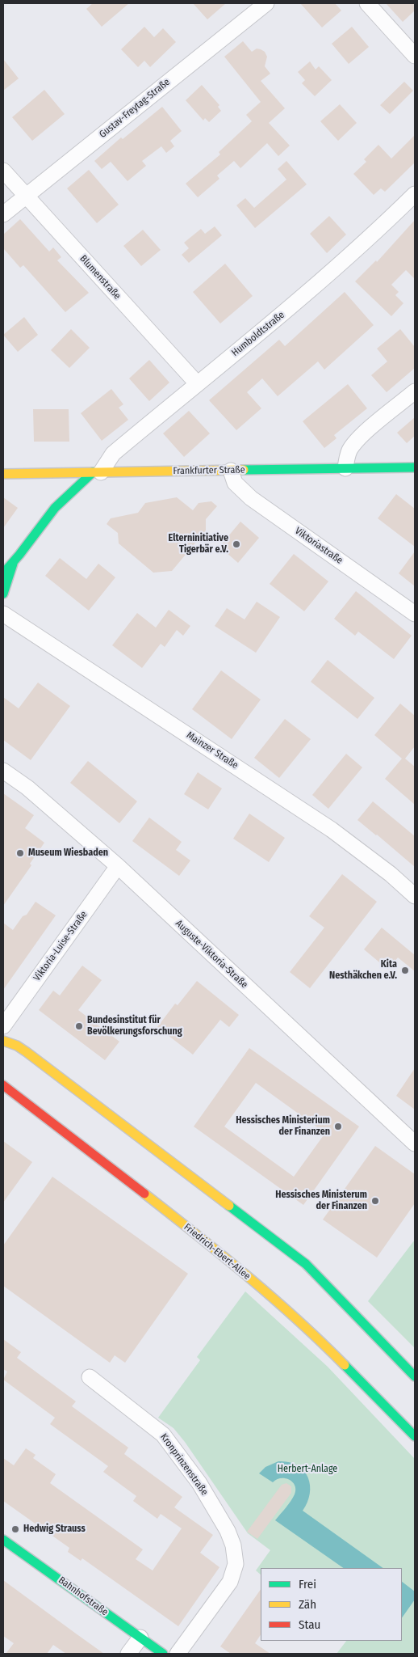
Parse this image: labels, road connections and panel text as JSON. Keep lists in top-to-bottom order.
{
  "streets": {
    "street": [
      "Gustav-Freytag-Straße",
      "Blumenstraße",
      "Humboldtstraße",
      "Frankfurter Straße",
      "Viktoriastraße",
      "Mainzer Straße",
      "Viktoria-Luise-Straße",
      "Auguste-Viktoria-Straße",
      "Friedrich-Ebert-Allee",
      "Kronprinzenstraße",
      "Bahnhofstraße"
    ]
  },
  "crossings": [
    ["Gustav-Freytag-Straße", "Blumenstraße"],
    ["Blumenstraße", "Humboldtstraße"],
    ["Humboldtstraße", "Frankfurter Straße"],
    ["Frankfurter Straße", "Viktoriastraße"],
    ["Viktoria-Luise-Straße", "Auguste-Viktoria-Straße"]
  ],
  "parks": ["Herbert-Anlage"],
  "places": [
    "Elterninitiative Tigerbär e.V.",
    "Museum Wiesbaden",
    "Kita Nesthäkchen e.V.",
    "Bundesinstitut für Bevölkerungsforschung",
    "Hessisches Ministerium der Finanzen",
    "Hessisches Ministerum der Finanzen",
    "Hedwig Strauss"
  ],
  "legend": ["Frei", "Zäh", "Stau"]
}
